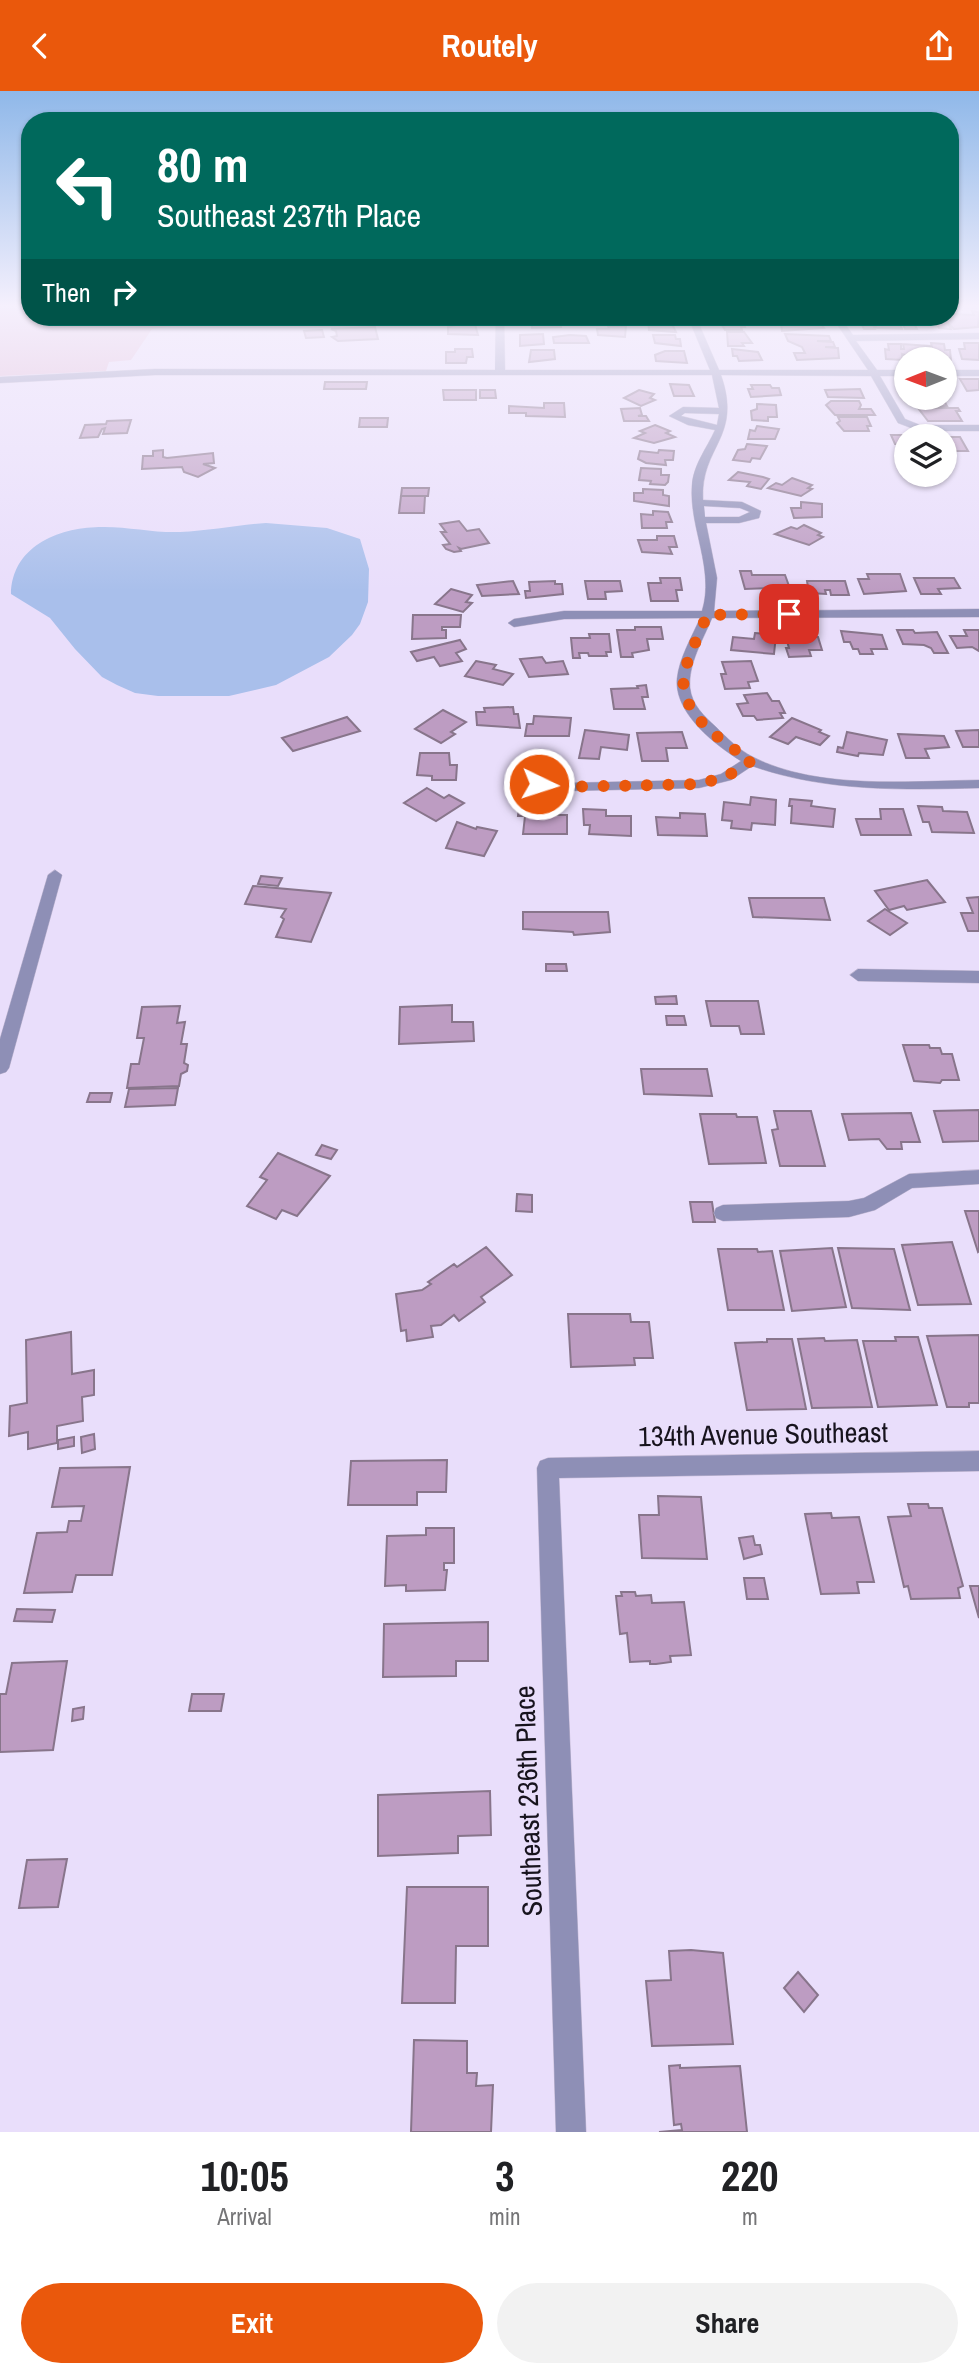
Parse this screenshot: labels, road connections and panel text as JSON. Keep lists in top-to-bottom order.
{
  "streets": {
    "street": ["134th Avenue Southeast", "Southeast 236th Place"]
  },
  "crossings": [
    ["134th Avenue Southeast", "Southeast 236th Place"]
  ],
  "north": "left",
  "page": {
    "header": "Routely",
    "turn": ["80 m", "Southeast 237th Place"],
    "then": "Then",
    "eta": [
      "10:05",
      "Arrival",
      "3",
      "min",
      "220",
      "m"
    ],
    "buttons": ["Exit", "Share"]
  }
}
